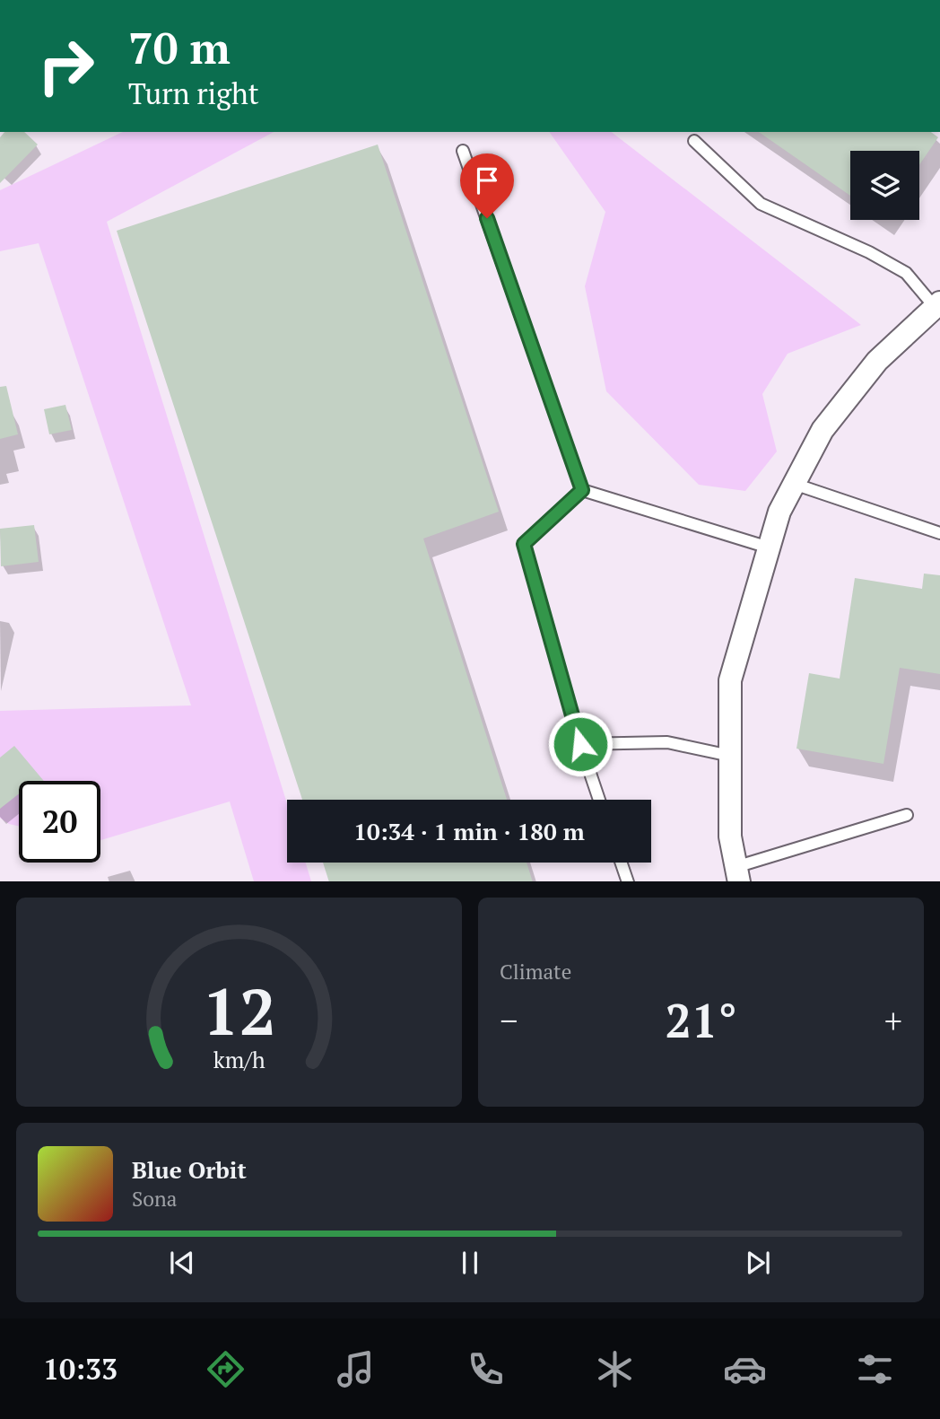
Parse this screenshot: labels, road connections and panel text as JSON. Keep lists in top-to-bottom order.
{
  "page": {
    "turn": ["70 m", "Turn right"],
    "limit": "20",
    "trip": "10:34 · 1 min · 180 m",
    "tile": "Climate",
    "heat": ["−", "21°", "+"],
    "song": ["Blue Orbit", "Sona"],
    "tabs": "10:33",
    "gauge": ["12", "km/h"]
  }
}
